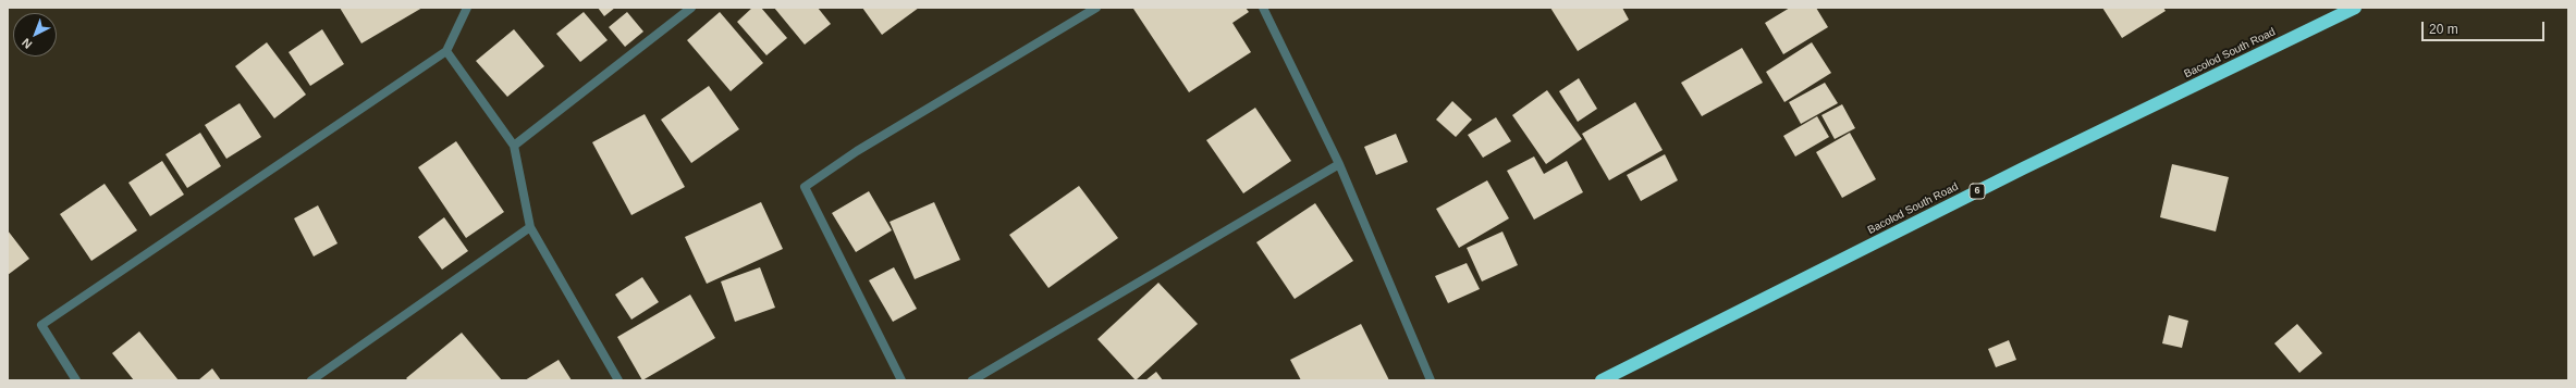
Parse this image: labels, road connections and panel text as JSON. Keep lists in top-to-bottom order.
{
  "streets": {
    "highway": ["Bacolod South Road", "6"]
  },
  "scale_bar": "20 m",
  "north": "bottom left"
}
